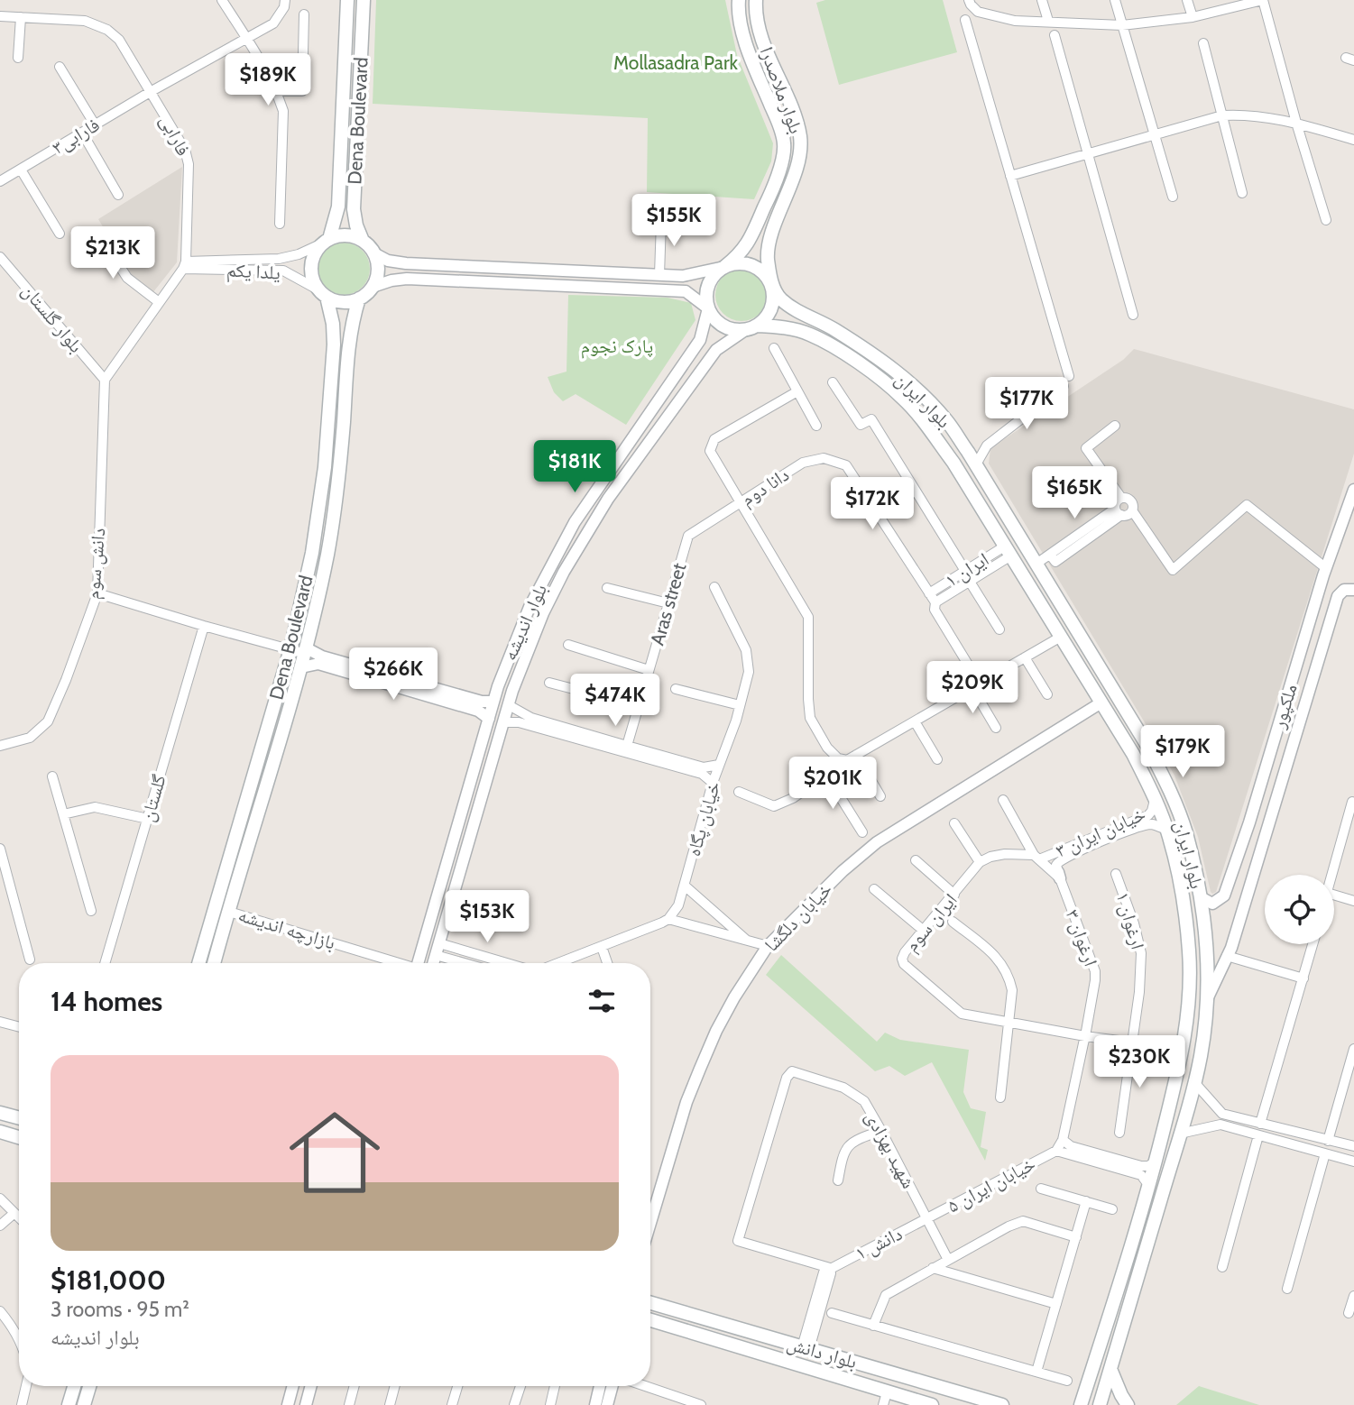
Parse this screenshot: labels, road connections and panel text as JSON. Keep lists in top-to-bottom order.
{
  "streets": {
    "main road": [
      "بلوار ملاصدرا",
      "Dena Boulevard",
      "بلوار ایران",
      "بلوار دانش"
    ],
    "street": [
      "فارابی",
      "فارابی۳",
      "یلدا یکم",
      "بلوار گلستان",
      "دانا دوم",
      "دانش سوم",
      "ایران ۱",
      "Aras street",
      "بلوار اندیشه",
      "ملکپور",
      "گلستان",
      "خیابان پگاه",
      "خیابان ایران ۳",
      "خیابان دلگشا",
      "ارغوان ۱",
      "ایران سوم",
      "بازارچه اندیشه",
      "ارغوان ۳",
      "شهید بهزادی",
      "خیابان ایران ۵",
      "دانش ۱"
    ]
  },
  "crossings": [
    ["بلوار ملاصدرا", "بلوار ایران"],
    ["بلوار ملاصدرا", "بلوار اندیشه"],
    ["Dena Boulevard", "یلدا یکم"],
    ["Dena Boulevard", "بازارچه اندیشه"],
    ["فارابی", "فارابی۳"],
    ["فارابی", "یلدا یکم"],
    ["بلوار گلستان", "دانش سوم"],
    ["بلوار ایران", "ایران ۱"],
    ["بلوار ایران", "بلوار اندیشه"],
    ["بلوار ایران", "ملکپور"],
    ["بلوار ایران", "خیابان ایران ۳"],
    ["بلوار ایران", "خیابان دلگشا"],
    ["بلوار ایران", "خیابان ایران ۵"],
    ["دانا دوم", "ایران ۱"],
    ["دانا دوم", "Aras street"],
    ["خیابان ایران ۳", "ارغوان ۳"],
    ["ارغوان ۱", "ایران سوم"],
    ["ایران سوم", "ارغوان ۳"],
    ["ارغوان ۳", "خیابان ایران ۵"],
    ["شهید بهزادی", "خیابان ایران ۵"],
    ["شهید بهزادی", "دانش ۱"],
    ["خیابان ایران ۵", "دانش ۱"]
  ],
  "parks": ["Mollasadra Park", "پارک نجوم"],
  "page": {
    "price": [
      "$189K",
      "$155K",
      "$213K",
      "$177K",
      "$181K",
      "$165K",
      "$172K",
      "$266K",
      "$209K",
      "$474K",
      "$179K",
      "$201K",
      "$153K",
      "$230K"
    ],
    "heading": "14 homes",
    "list": [
      {
        "name": "$181,000",
        "note": "3 rooms · 95 m² · بلوار اندیشه"
      }
    ]
  }
}
